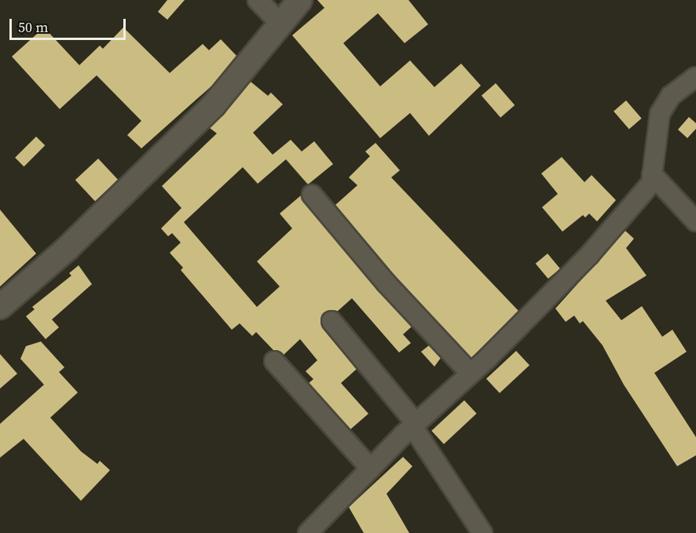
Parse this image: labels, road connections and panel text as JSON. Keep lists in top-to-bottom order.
{
  "scale_bar": "50 m"
}
